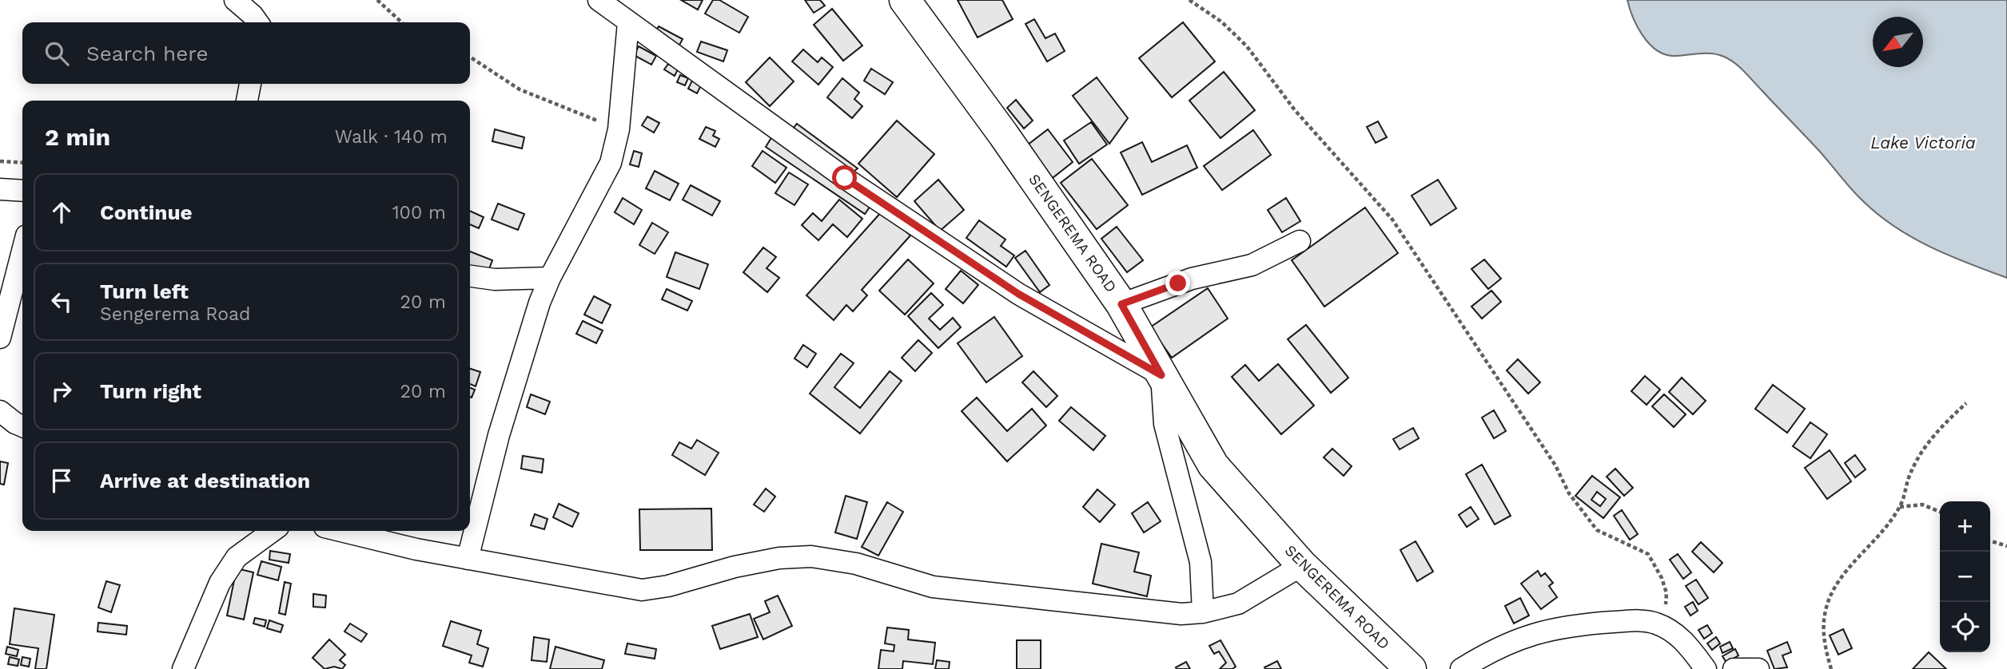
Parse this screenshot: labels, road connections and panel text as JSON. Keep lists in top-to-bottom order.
{
  "streets": {
    "main road": ["SENGEREMA ROAD"]
  },
  "water": ["Lake Victoria"],
  "north": "bottom left",
  "page": {
    "search": "Search here",
    "heading": ["2 min", "Walk · 140 m"],
    "list": [
      ["Continue", "100 m"],
      ["Turn left", "Sengerema Road", "20 m"],
      ["Turn right", "20 m"],
      "Arrive at destination"
    ],
    "map_buttons": ["+", "−"]
  }
}
